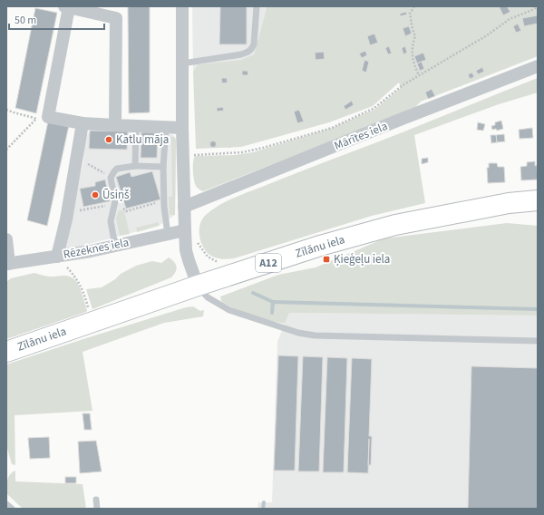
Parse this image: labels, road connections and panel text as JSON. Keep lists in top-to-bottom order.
{
  "streets": {
    "highway": ["Zīlānu iela", "A12"],
    "street": ["Mārītes iela", "Rēzeknes iela"]
  },
  "places": {
    "other": ["Katlu māja", "Ūsiņš"],
    "transit": ["Ķieģeļu iela"]
  },
  "scale_bar": "50 m"
}
